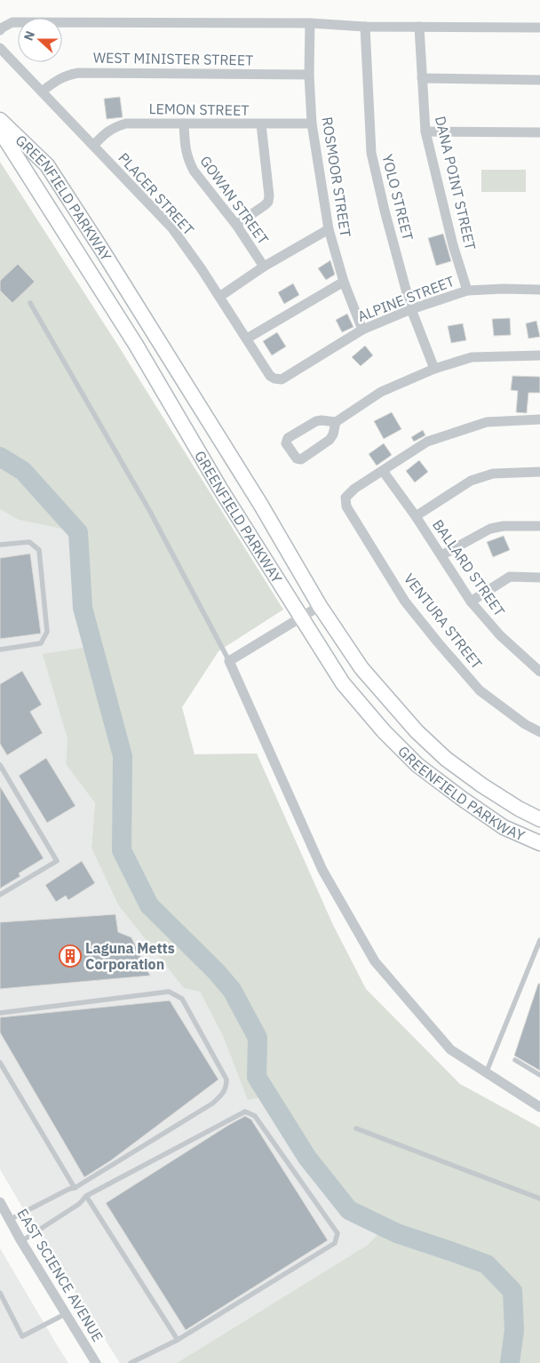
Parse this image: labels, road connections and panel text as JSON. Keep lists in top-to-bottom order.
{
  "streets": {
    "main road": ["GREENFIELD PARKWAY"],
    "street": [
      "WEST MINISTER STREET",
      "LEMON STREET",
      "ROSMOOR STREET",
      "DANA POINT STREET",
      "PLACER STREET",
      "YOLO STREET",
      "GOWAN STREET",
      "ALPINE STREET",
      "BALLARD STREET",
      "VENTURA STREET",
      "EAST SCIENCE AVENUE"
    ]
  },
  "crossings": [
    ["WEST MINISTER STREET", "ROSMOOR STREET"],
    ["WEST MINISTER STREET", "PLACER STREET"],
    ["LEMON STREET", "ROSMOOR STREET"],
    ["LEMON STREET", "PLACER STREET"],
    ["LEMON STREET", "GOWAN STREET"],
    ["ROSMOOR STREET", "ALPINE STREET"],
    ["DANA POINT STREET", "ALPINE STREET"],
    ["PLACER STREET", "ALPINE STREET"],
    ["YOLO STREET", "ALPINE STREET"],
    ["BALLARD STREET", "VENTURA STREET"]
  ],
  "places": {
    "building": ["Laguna Metts Corporation"]
  },
  "north": "left"
}
